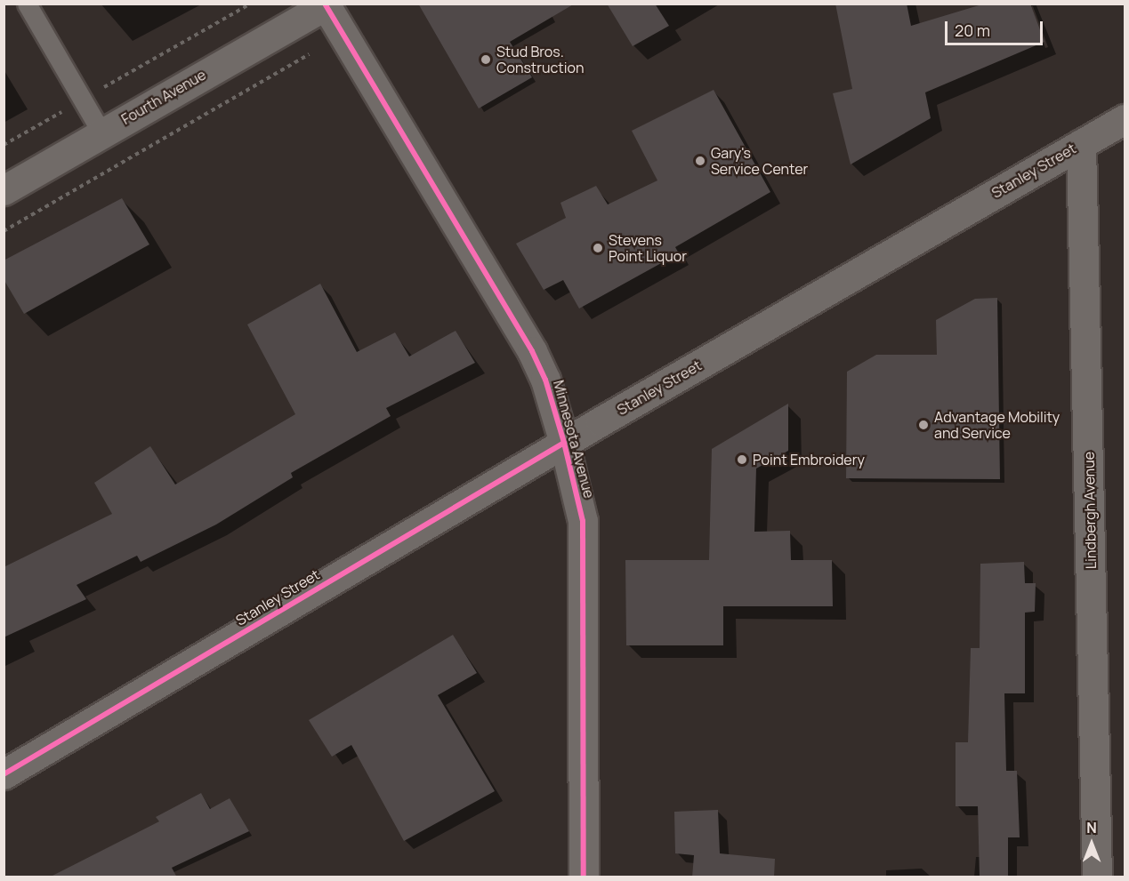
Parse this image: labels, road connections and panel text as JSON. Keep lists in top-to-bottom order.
{
  "streets": {
    "street": [
      "Fourth Avenue",
      "Stanley Street",
      "Minnesota Avenue",
      "Lindbergh Avenue"
    ]
  },
  "crossings": [
    ["Fourth Avenue", "Minnesota Avenue"],
    ["Stanley Street", "Minnesota Avenue"],
    ["Stanley Street", "Lindbergh Avenue"]
  ],
  "places": [
    "Stud Bros. Construction",
    "Gary's Service Center",
    "Stevens Point Liquor",
    "Advantage Mobility and Service",
    "Point Embroidery"
  ],
  "scale_bar": "20 m",
  "north": "top"
}
